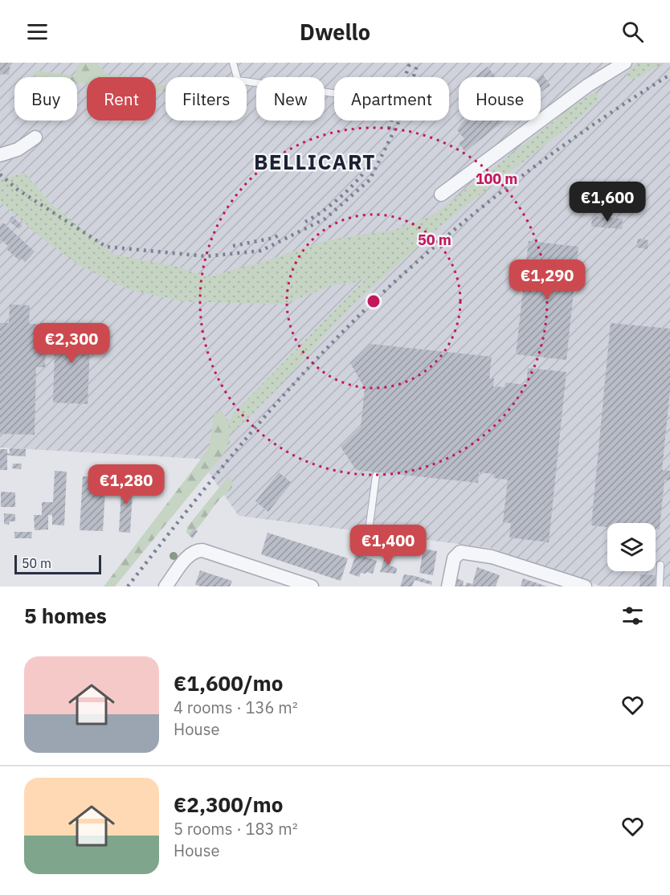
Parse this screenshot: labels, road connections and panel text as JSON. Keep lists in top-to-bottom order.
{
  "districts": ["BELLICART"],
  "scale_bar": "50 m",
  "page": {
    "header": "Dwello",
    "chip": [
      "Buy",
      "Rent",
      "Filters",
      "New",
      "Apartment",
      "House"
    ],
    "price": [
      "€1,600",
      "€1,290",
      "€2,300",
      "€1,280",
      "€1,400"
    ],
    "scale": "50 m",
    "heading": "5 homes",
    "list": [
      {
        "name": "€1,600/mo",
        "note": "4 rooms · 136 m² · House"
      },
      {
        "name": "€2,300/mo",
        "note": "5 rooms · 183 m² · House"
      }
    ]
  },
  "rings": ["100 m", "50 m"]
}
